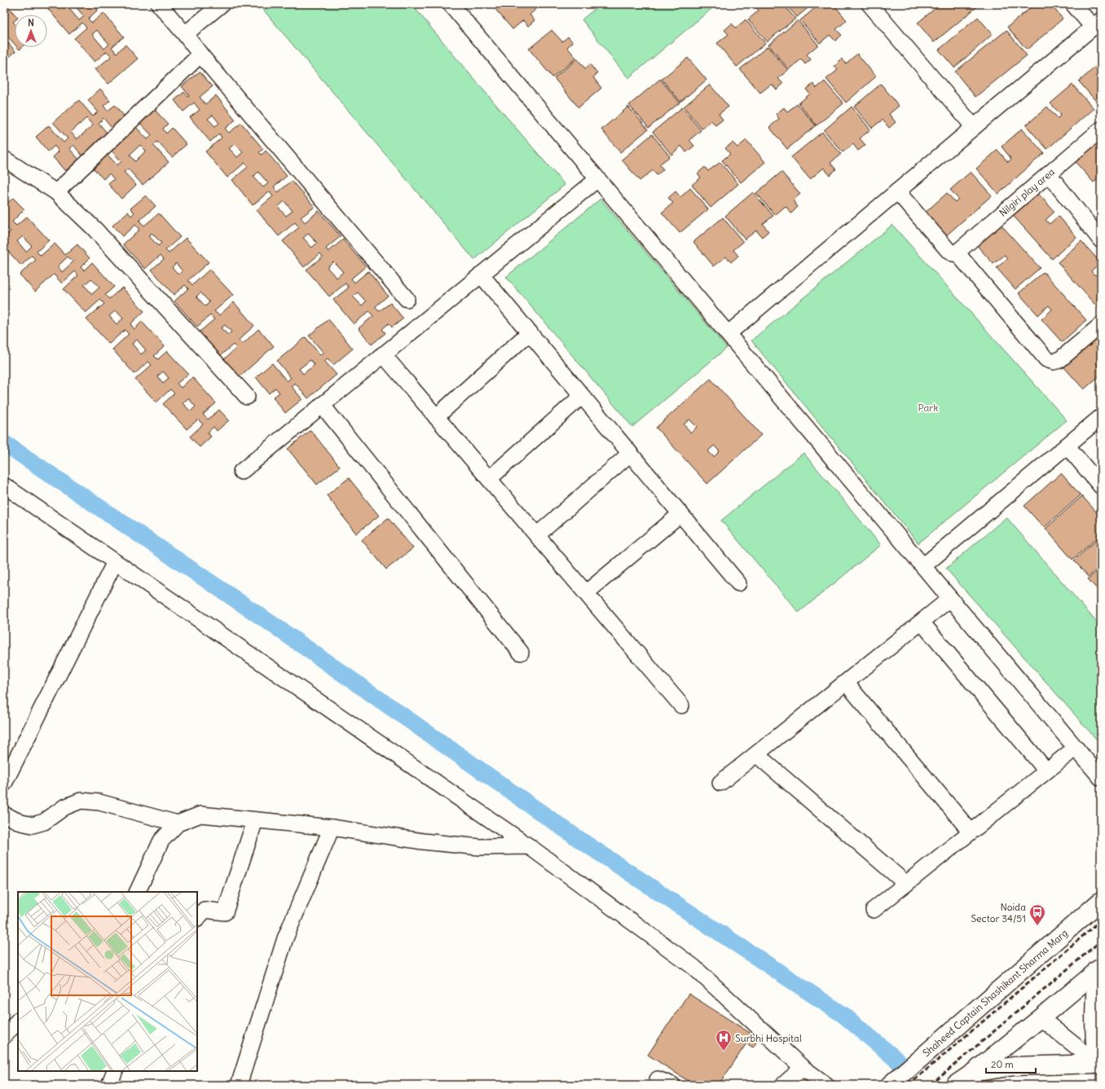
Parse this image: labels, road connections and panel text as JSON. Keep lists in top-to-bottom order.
{
  "streets": {
    "main road": ["Shaheed Captain Shashikant Sharma Marg"],
    "street": ["Nilgiri play area"]
  },
  "parks": ["Park"],
  "places": {
    "bus stop": ["Noida Sector 34/51"],
    "hospital": ["Surbhi Hospital"]
  },
  "scale_bar": "20 m",
  "north": "top"
}
